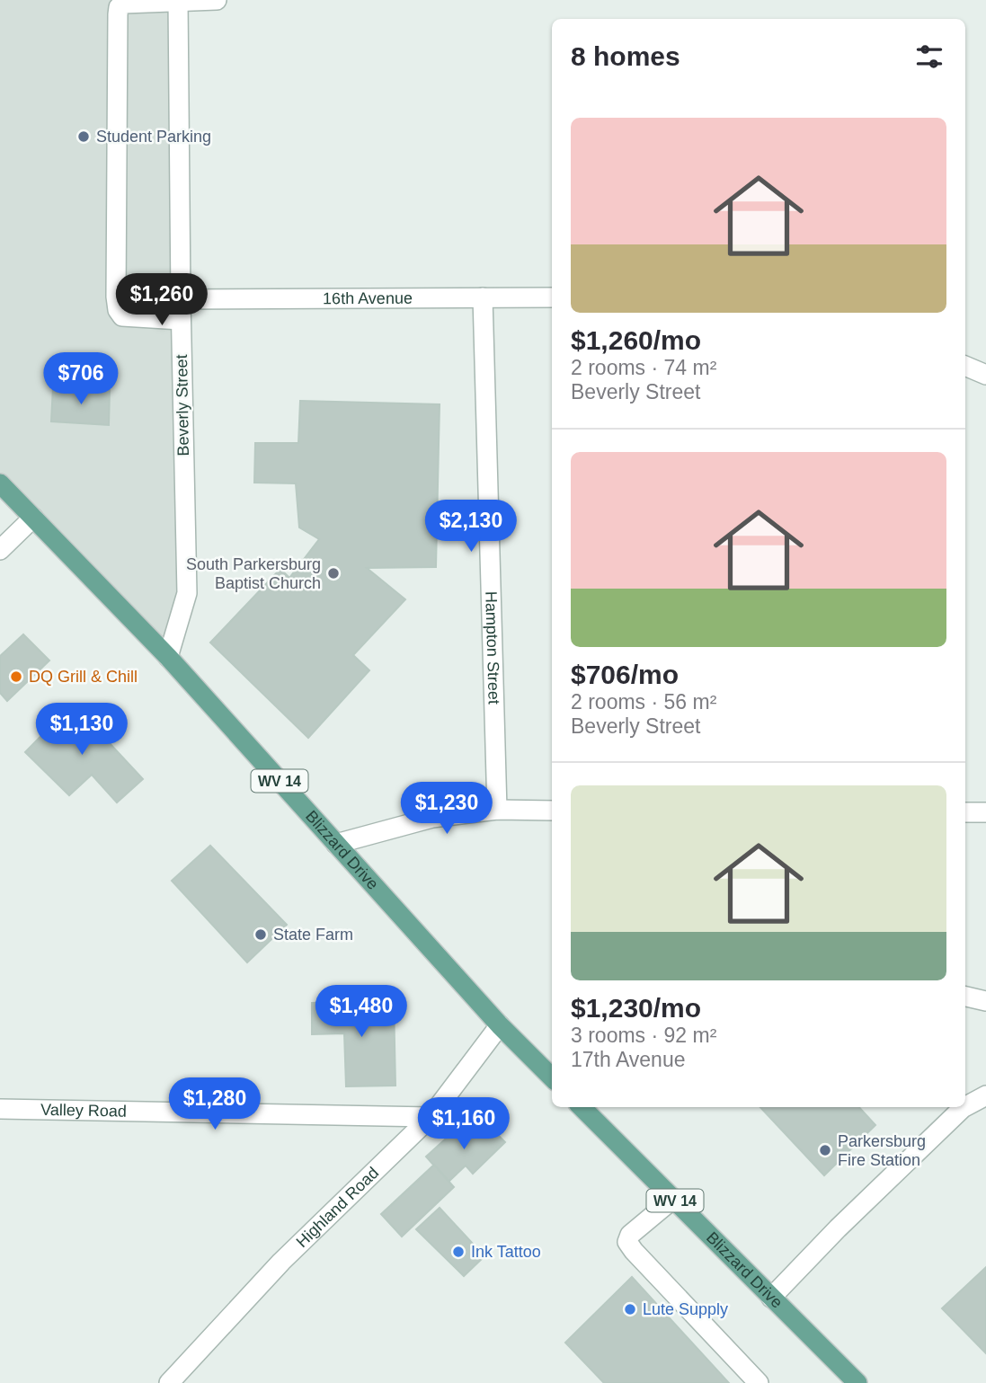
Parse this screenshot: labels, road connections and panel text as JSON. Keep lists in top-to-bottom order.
{
  "streets": {
    "main road": ["WV 14", "Blizzard Drive"],
    "street": [
      "16th Avenue",
      "Beverly Street",
      "Hampton Street",
      "Valley Road",
      "Highland Road"
    ]
  },
  "crossings": [
    ["16th Avenue", "Beverly Street"],
    ["16th Avenue", "Hampton Street"],
    ["Beverly Street", "Blizzard Drive"],
    ["Blizzard Drive", "Highland Road"],
    ["Valley Road", "Highland Road"]
  ],
  "places": [
    "Student Parking",
    "South Parkersburg Baptist Church",
    "DQ Grill & Chill",
    "State Farm",
    "Parkersburg Fire Station",
    "Ink Tattoo",
    "Lute Supply"
  ],
  "page": {
    "heading": "8 homes",
    "list": [
      {
        "name": "$1,260/mo",
        "note": "2 rooms · 74 m² · Beverly Street"
      },
      {
        "name": "$706/mo",
        "note": "2 rooms · 56 m² · Beverly Street"
      },
      {
        "name": "$1,230/mo",
        "note": "3 rooms · 92 m² · 17th Avenue"
      }
    ],
    "price": [
      "$1,260",
      "$706",
      "$2,130",
      "$1,130",
      "$1,230",
      "$1,480",
      "$1,280",
      "$1,160"
    ]
  }
}
